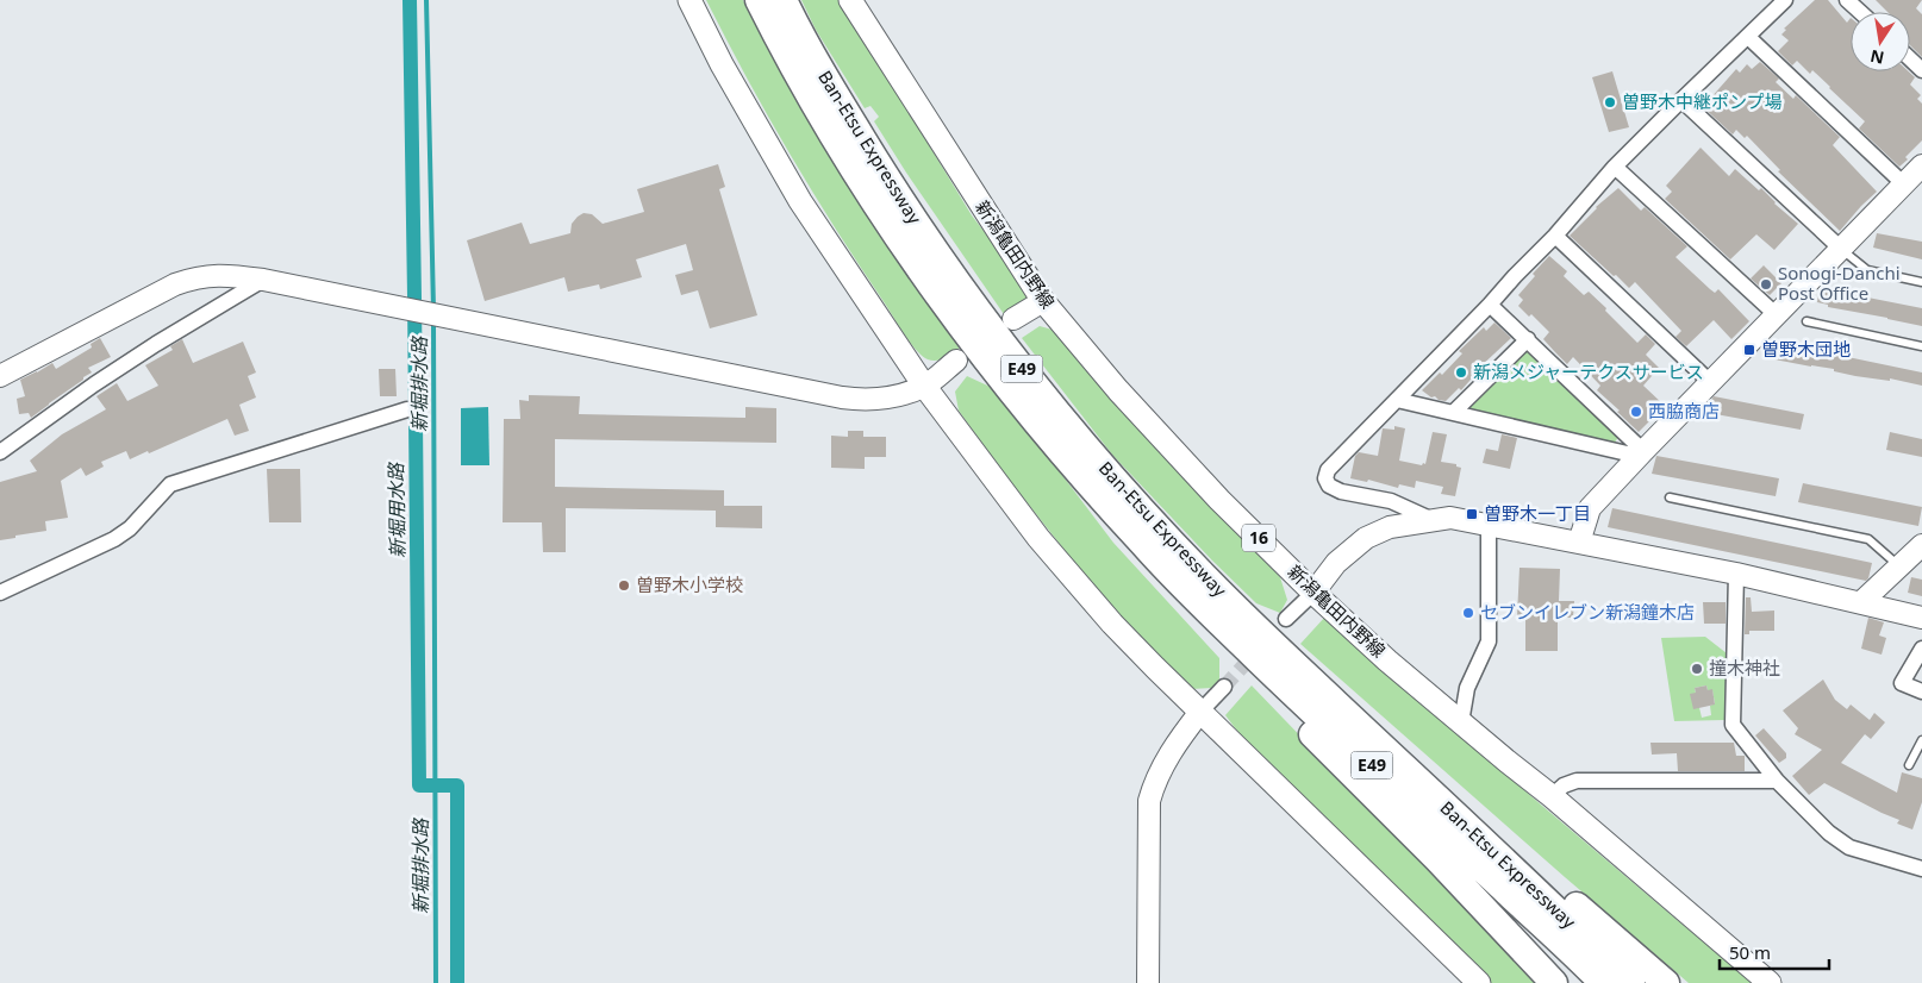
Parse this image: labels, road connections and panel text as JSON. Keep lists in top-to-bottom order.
{
  "streets": {
    "highway": ["Ban-Etsu Expressway", "E49"],
    "main road": ["新潟亀田内野線", "16"]
  },
  "water": ["新堀排水路", "新堀用水路"],
  "places": {
    "other": [
      "曽野木中継ポンプ場",
      "Sonogi-Danchi Post Office",
      "新潟メジャーテクスサービス",
      "西脇商店",
      "曽野木小学校",
      "セブンイレブン新潟鐘木店",
      "撞木神社"
    ],
    "transit": ["曽野木団地", "曽野木一丁目"]
  },
  "scale_bar": "50 m",
  "north": "bottom"
}
